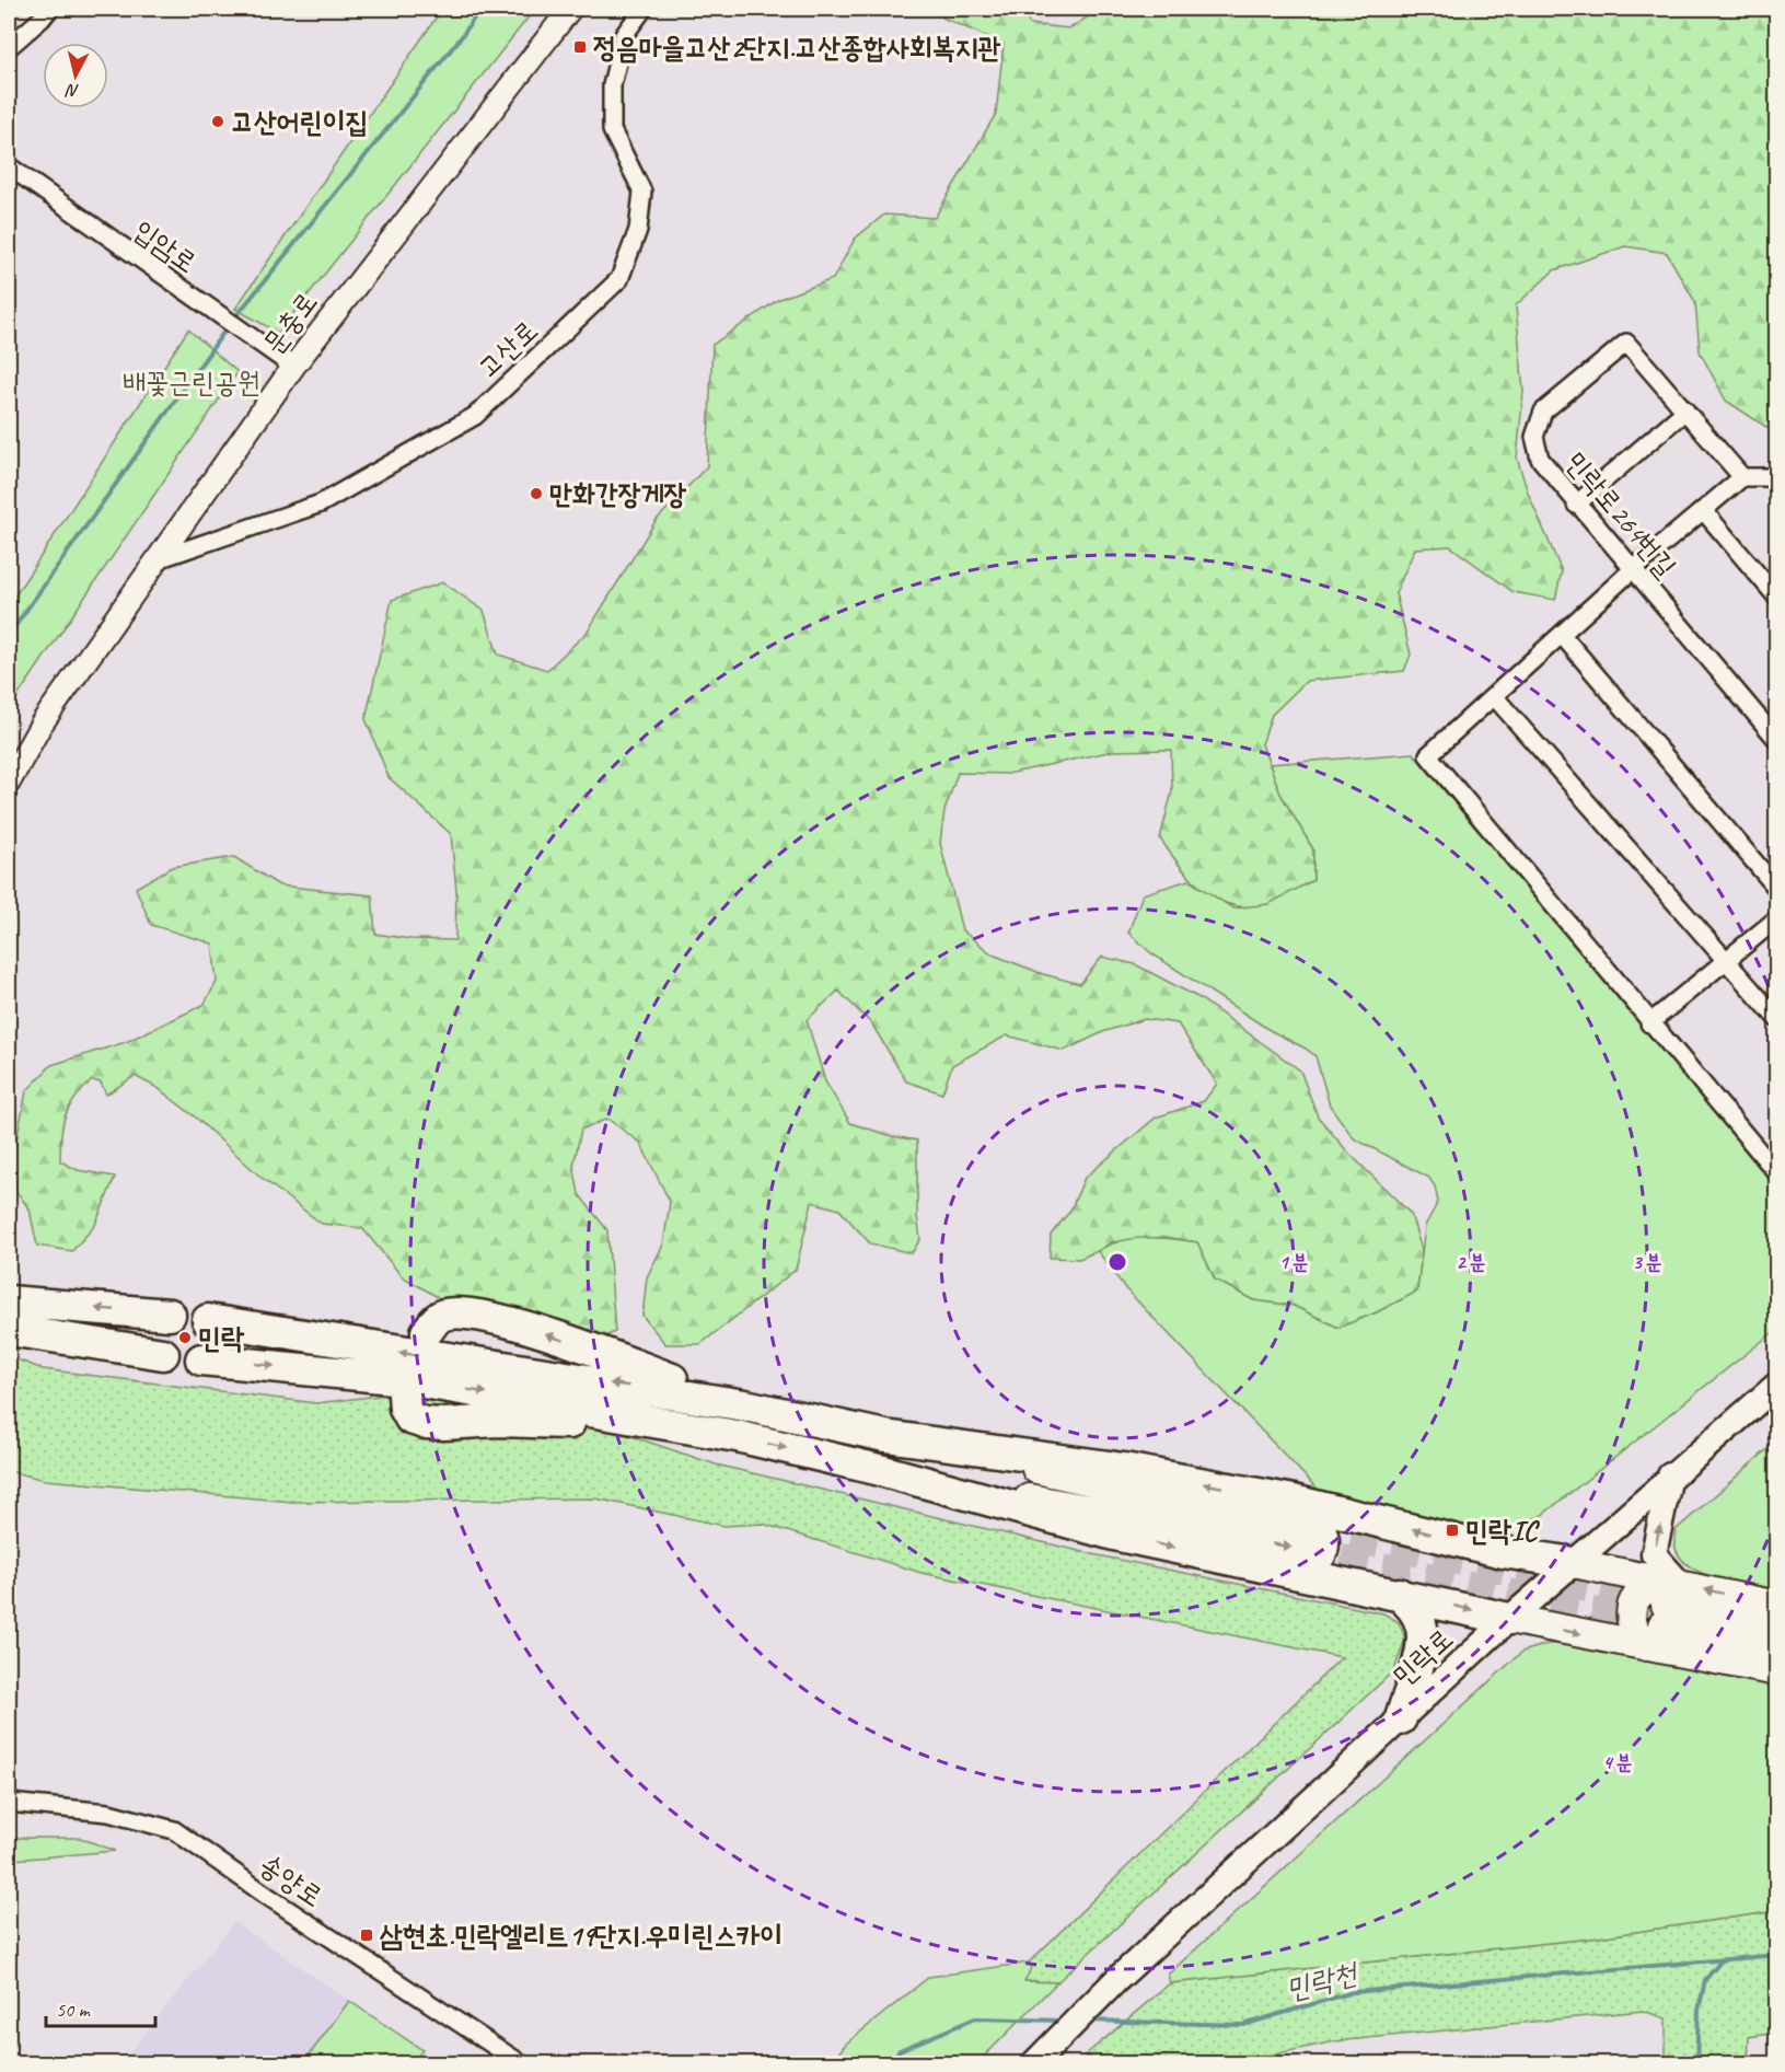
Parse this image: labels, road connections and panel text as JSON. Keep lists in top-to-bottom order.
{
  "streets": {
    "main road": ["민락로"],
    "street": [
      "입암로",
      "문충로",
      "고산로",
      "민락로264번길",
      "송양로"
    ]
  },
  "crossings": [
    ["입암로", "문충로"],
    ["문충로", "고산로"]
  ],
  "water": ["민락천"],
  "parks": ["배꽃근린공원"],
  "places": {
    "transit": ["정음마을고산2단지.고산종합사회복지관", "민락IC", "삼현초.민락엘리트19단지.우미린스카이"],
    "other": ["고산어린이집", "만화간장게장", "민락"]
  },
  "scale_bar": "50 m",
  "north": "bottom",
  "rings": [
    "1 분",
    "2 분",
    "3 분",
    "4 분"
  ]
}
